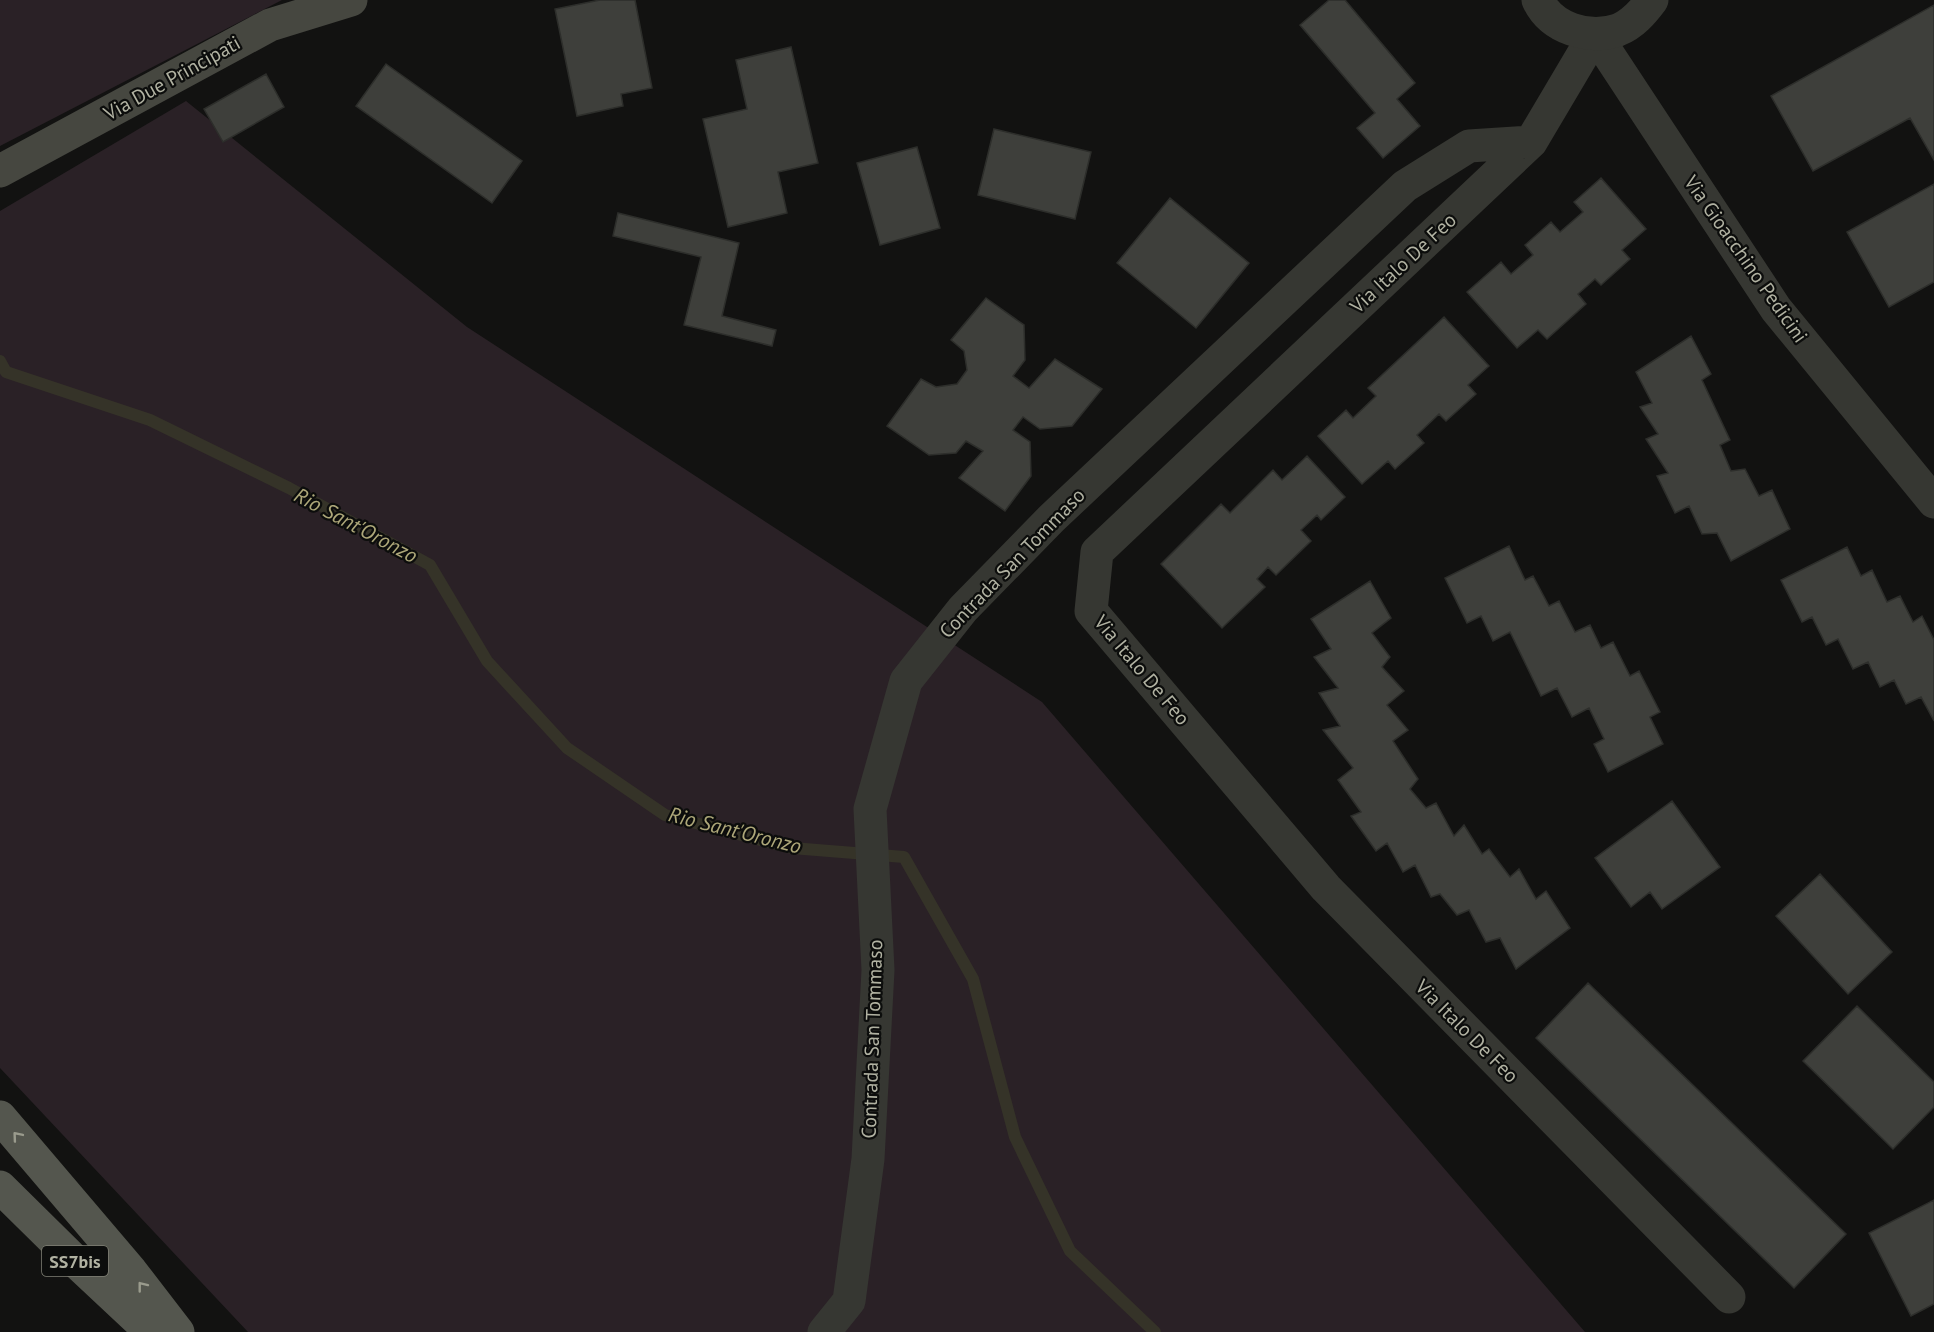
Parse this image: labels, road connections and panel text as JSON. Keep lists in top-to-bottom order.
{
  "streets": {
    "main road": ["Via Due Principati", "SS7bis"],
    "street": ["Via Gioacchino Pedicini", "Via Italo De Feo", "Contrada San Tommaso"]
  },
  "crossings": [
    ["Via Gioacchino Pedicini", "Via Italo De Feo"],
    ["Via Italo De Feo", "Contrada San Tommaso"]
  ],
  "water": ["Rio Sant'Oronzo"]
}
